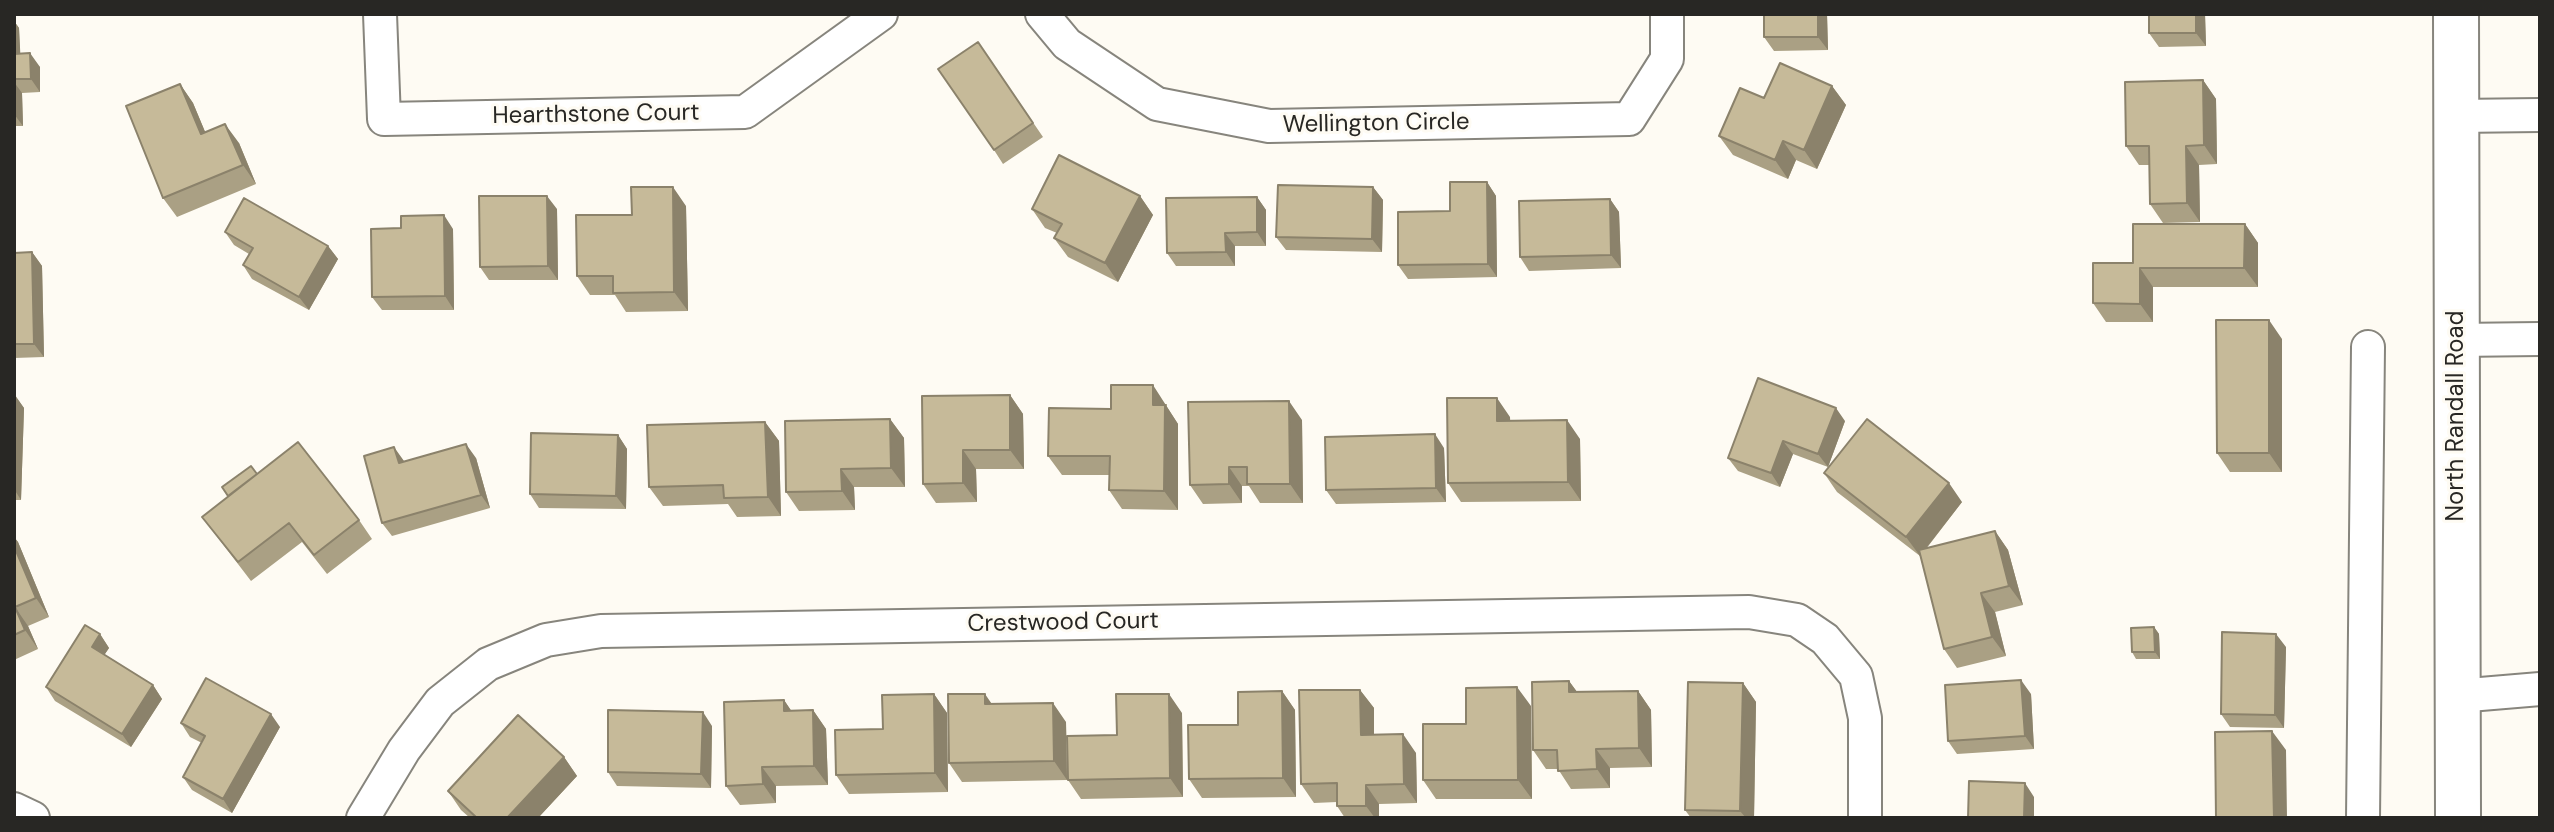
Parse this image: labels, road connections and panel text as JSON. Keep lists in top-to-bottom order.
{
  "streets": {
    "main road": ["North Randall Road"],
    "street": ["Hearthstone Court", "Wellington Circle", "Crestwood Court"]
  }
}
